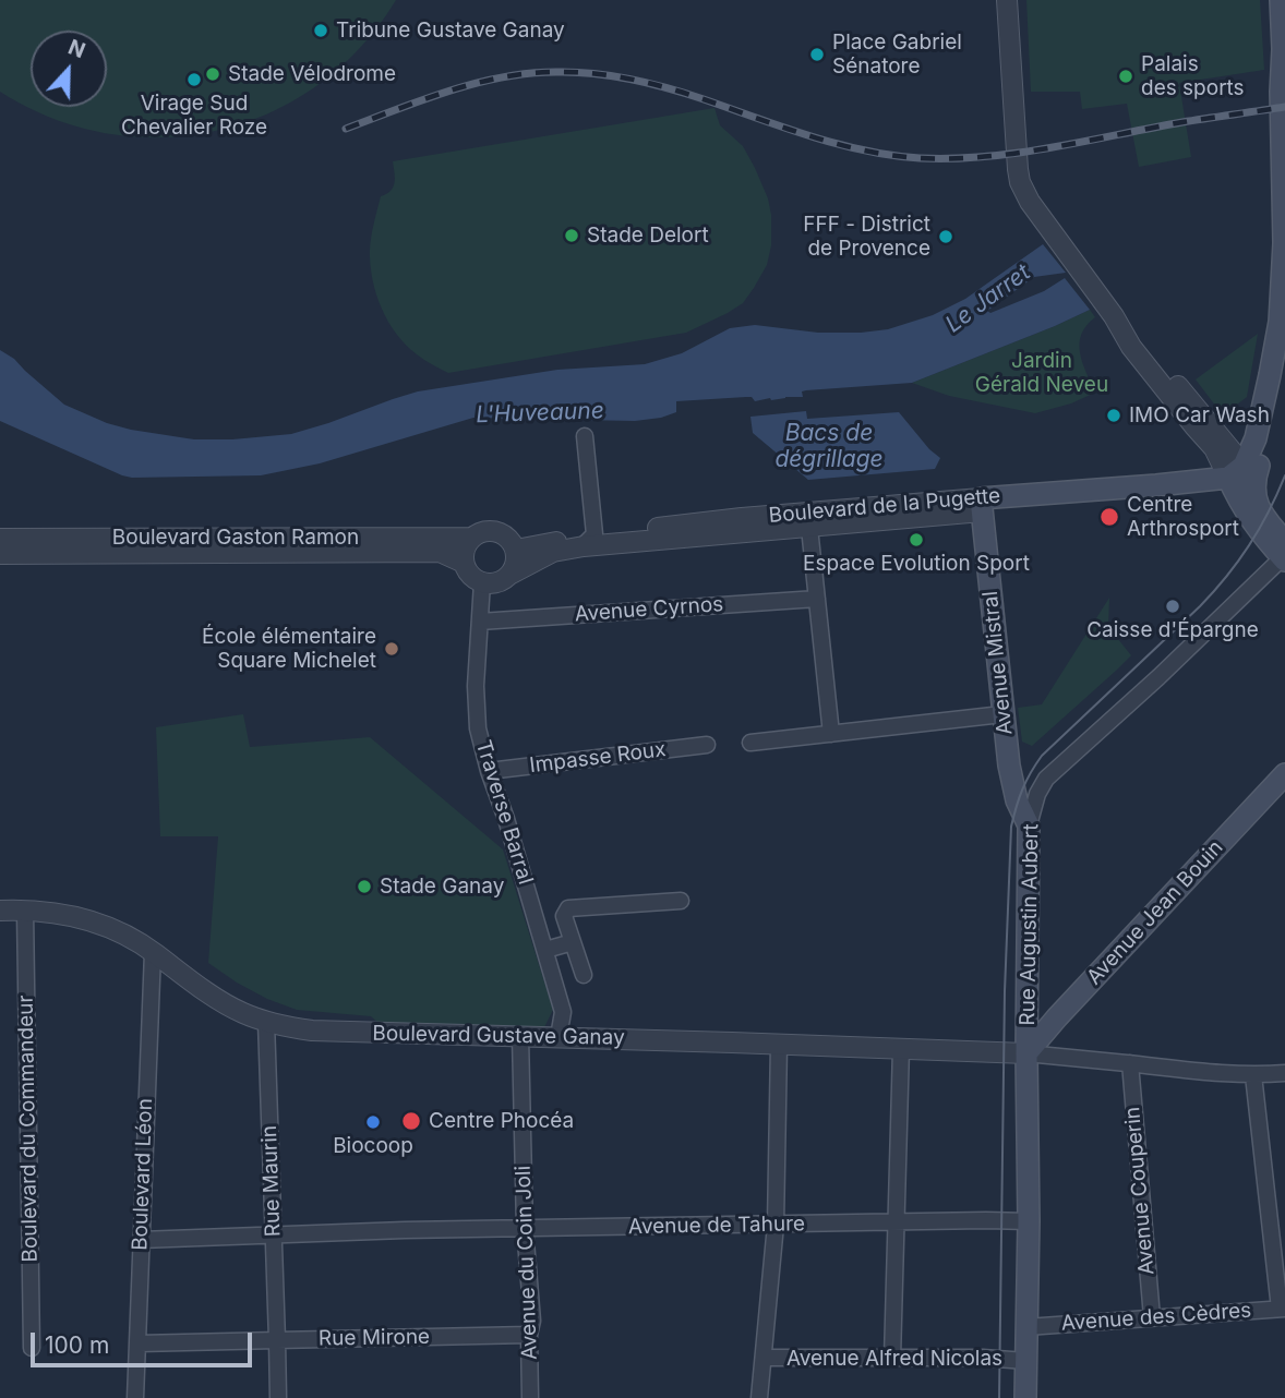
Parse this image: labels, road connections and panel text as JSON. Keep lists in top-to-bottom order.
{
  "streets": {
    "main road": [
      "Boulevard de la Pugette",
      "Avenue Mistral",
      "Avenue Jean Bouin",
      "Rue Augustin Aubert"
    ],
    "street": [
      "Boulevard Gaston Ramon",
      "Avenue Cyrnos",
      "Impasse Roux",
      "Traverse Barral",
      "Boulevard Gustave Ganay",
      "Boulevard du Commandeur",
      "Boulevard Léon",
      "Rue Maurin",
      "Avenue Couperin",
      "Avenue de Tahure",
      "Avenue du Coin Joli",
      "Avenue des Cèdres",
      "Rue Mirone",
      "Avenue Alfred Nicolas"
    ]
  },
  "crossings": [
    ["Boulevard de la Pugette", "Boulevard Gaston Ramon"],
    ["Boulevard de la Pugette", "Avenue Mistral"],
    ["Boulevard de la Pugette", "Traverse Barral"],
    ["Boulevard Gaston Ramon", "Traverse Barral"],
    ["Avenue Cyrnos", "Traverse Barral"],
    ["Avenue Mistral", "Rue Augustin Aubert"],
    ["Impasse Roux", "Traverse Barral"],
    ["Traverse Barral", "Boulevard Gustave Ganay"],
    ["Avenue Jean Bouin", "Rue Augustin Aubert"],
    ["Avenue Jean Bouin", "Boulevard Gustave Ganay"],
    ["Rue Augustin Aubert", "Boulevard Gustave Ganay"],
    ["Rue Augustin Aubert", "Avenue de Tahure"],
    ["Rue Augustin Aubert", "Avenue des Cèdres"],
    ["Rue Augustin Aubert", "Avenue Alfred Nicolas"],
    ["Boulevard Gustave Ganay", "Boulevard du Commandeur"],
    ["Boulevard Gustave Ganay", "Boulevard Léon"],
    ["Boulevard Gustave Ganay", "Rue Maurin"],
    ["Boulevard Gustave Ganay", "Avenue du Coin Joli"],
    ["Boulevard Léon", "Avenue de Tahure"],
    ["Boulevard Léon", "Rue Mirone"],
    ["Rue Maurin", "Avenue de Tahure"],
    ["Rue Maurin", "Rue Mirone"],
    ["Avenue Couperin", "Avenue des Cèdres"],
    ["Avenue de Tahure", "Avenue du Coin Joli"],
    ["Avenue du Coin Joli", "Rue Mirone"]
  ],
  "water": ["Le Jarret", "L'Huveaune", "Bacs de dégrillage"],
  "parks": ["Jardin Gérald Neveu"],
  "places": [
    "Tribune Gustave Ganay",
    "Place Gabriel Sénatore",
    "Stade Vélodrome",
    "Palais des sports",
    "Virage Sud Chevalier Roze",
    "Stade Delort",
    "FFF - District de Provence",
    "IMO Car Wash",
    "Centre Arthrosport",
    "Espace Evolution Sport",
    "Caisse d'Épargne",
    "École élémentaire Square Michelet",
    "Stade Ganay",
    "Centre Phocéa",
    "Biocoop"
  ],
  "scale_bar": "100 m",
  "north": "top"
}
